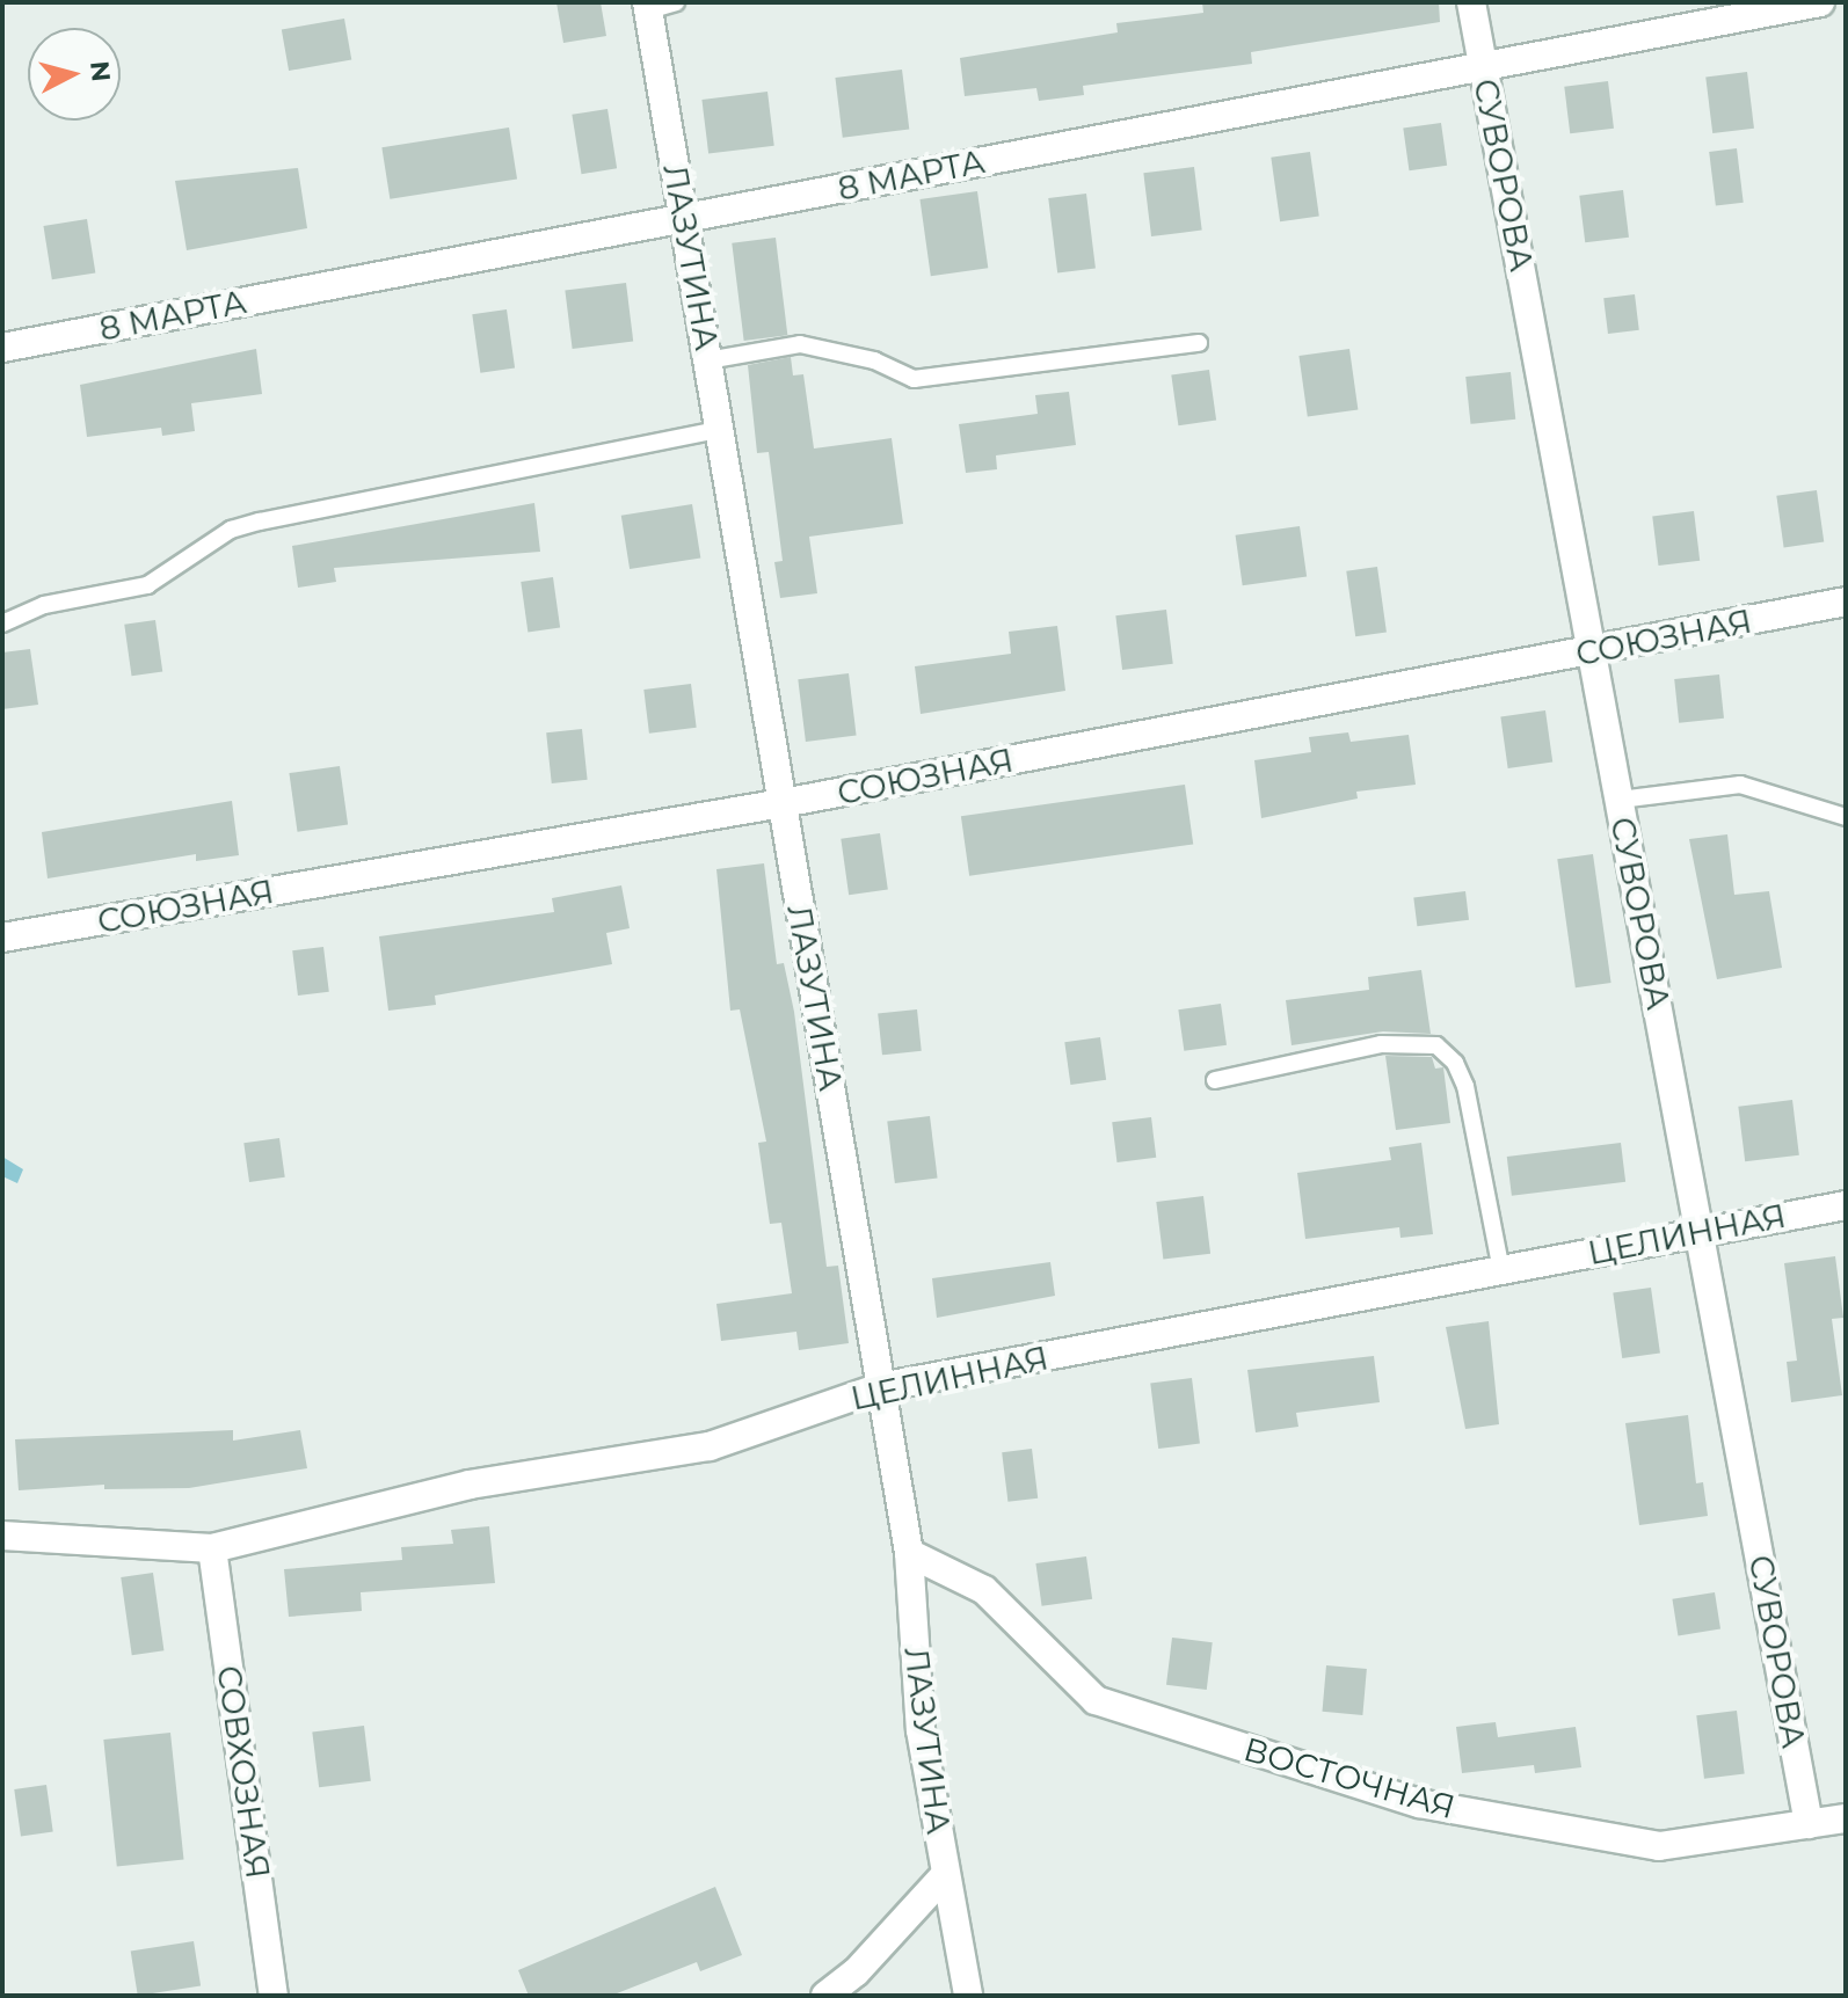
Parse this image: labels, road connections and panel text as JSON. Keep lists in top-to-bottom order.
{
  "streets": {
    "street": [
      "8 МАРТА",
      "СУВОРОВА",
      "ЛАЗУТИНА",
      "СОЮЗНАЯ",
      "ЦЕЛИННАЯ",
      "СОВХОЗНАЯ",
      "ВОСТОЧНАЯ"
    ]
  },
  "crossings": [
    ["8 МАРТА", "СУВОРОВА"],
    ["8 МАРТА", "ЛАЗУТИНА"],
    ["СУВОРОВА", "СОЮЗНАЯ"],
    ["СУВОРОВА", "ЦЕЛИННАЯ"],
    ["СУВОРОВА", "ВОСТОЧНАЯ"],
    ["ЛАЗУТИНА", "СОЮЗНАЯ"],
    ["ЛАЗУТИНА", "ЦЕЛИННАЯ"],
    ["ЛАЗУТИНА", "ВОСТОЧНАЯ"],
    ["ЦЕЛИННАЯ", "СОВХОЗНАЯ"]
  ],
  "north": "right"
}
